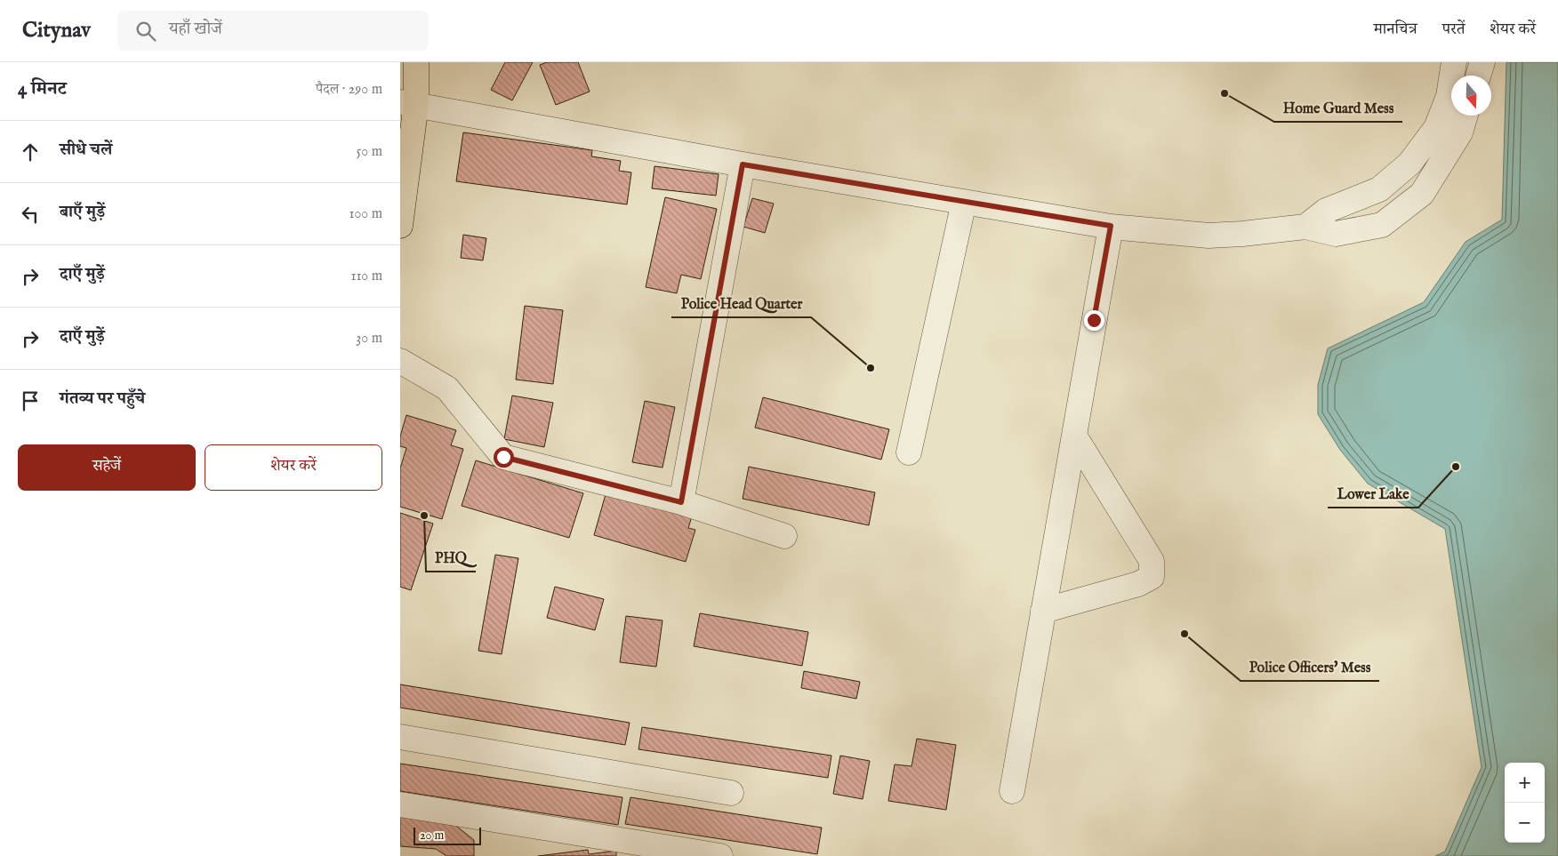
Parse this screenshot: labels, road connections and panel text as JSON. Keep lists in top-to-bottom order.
{
  "places": [
    "Home Guard Mess",
    "Police Head Quarter",
    "Lower Lake",
    "PHQ",
    "Police Officers' Mess"
  ],
  "scale_bar": "20 m",
  "north": "bottom",
  "page": {
    "header": "Citynav",
    "search": "यहाँ खोजें",
    "nav": ["मानचित्र", "परतें", "शेयर करें"],
    "heading": ["4 मिनट", "पैदल · 290 m"],
    "list": [
      ["सीधे चलें", "50 m"],
      ["बाएँ मुड़ें", "100 m"],
      ["दाएँ मुड़ें", "110 m"],
      ["दाएँ मुड़ें", "30 m"],
      "गंतव्य पर पहुँचे"
    ],
    "buttons": ["सहेजें", "शेयर करें"],
    "map_buttons": ["+", "−"],
    "scale": "20 m"
  }
}
